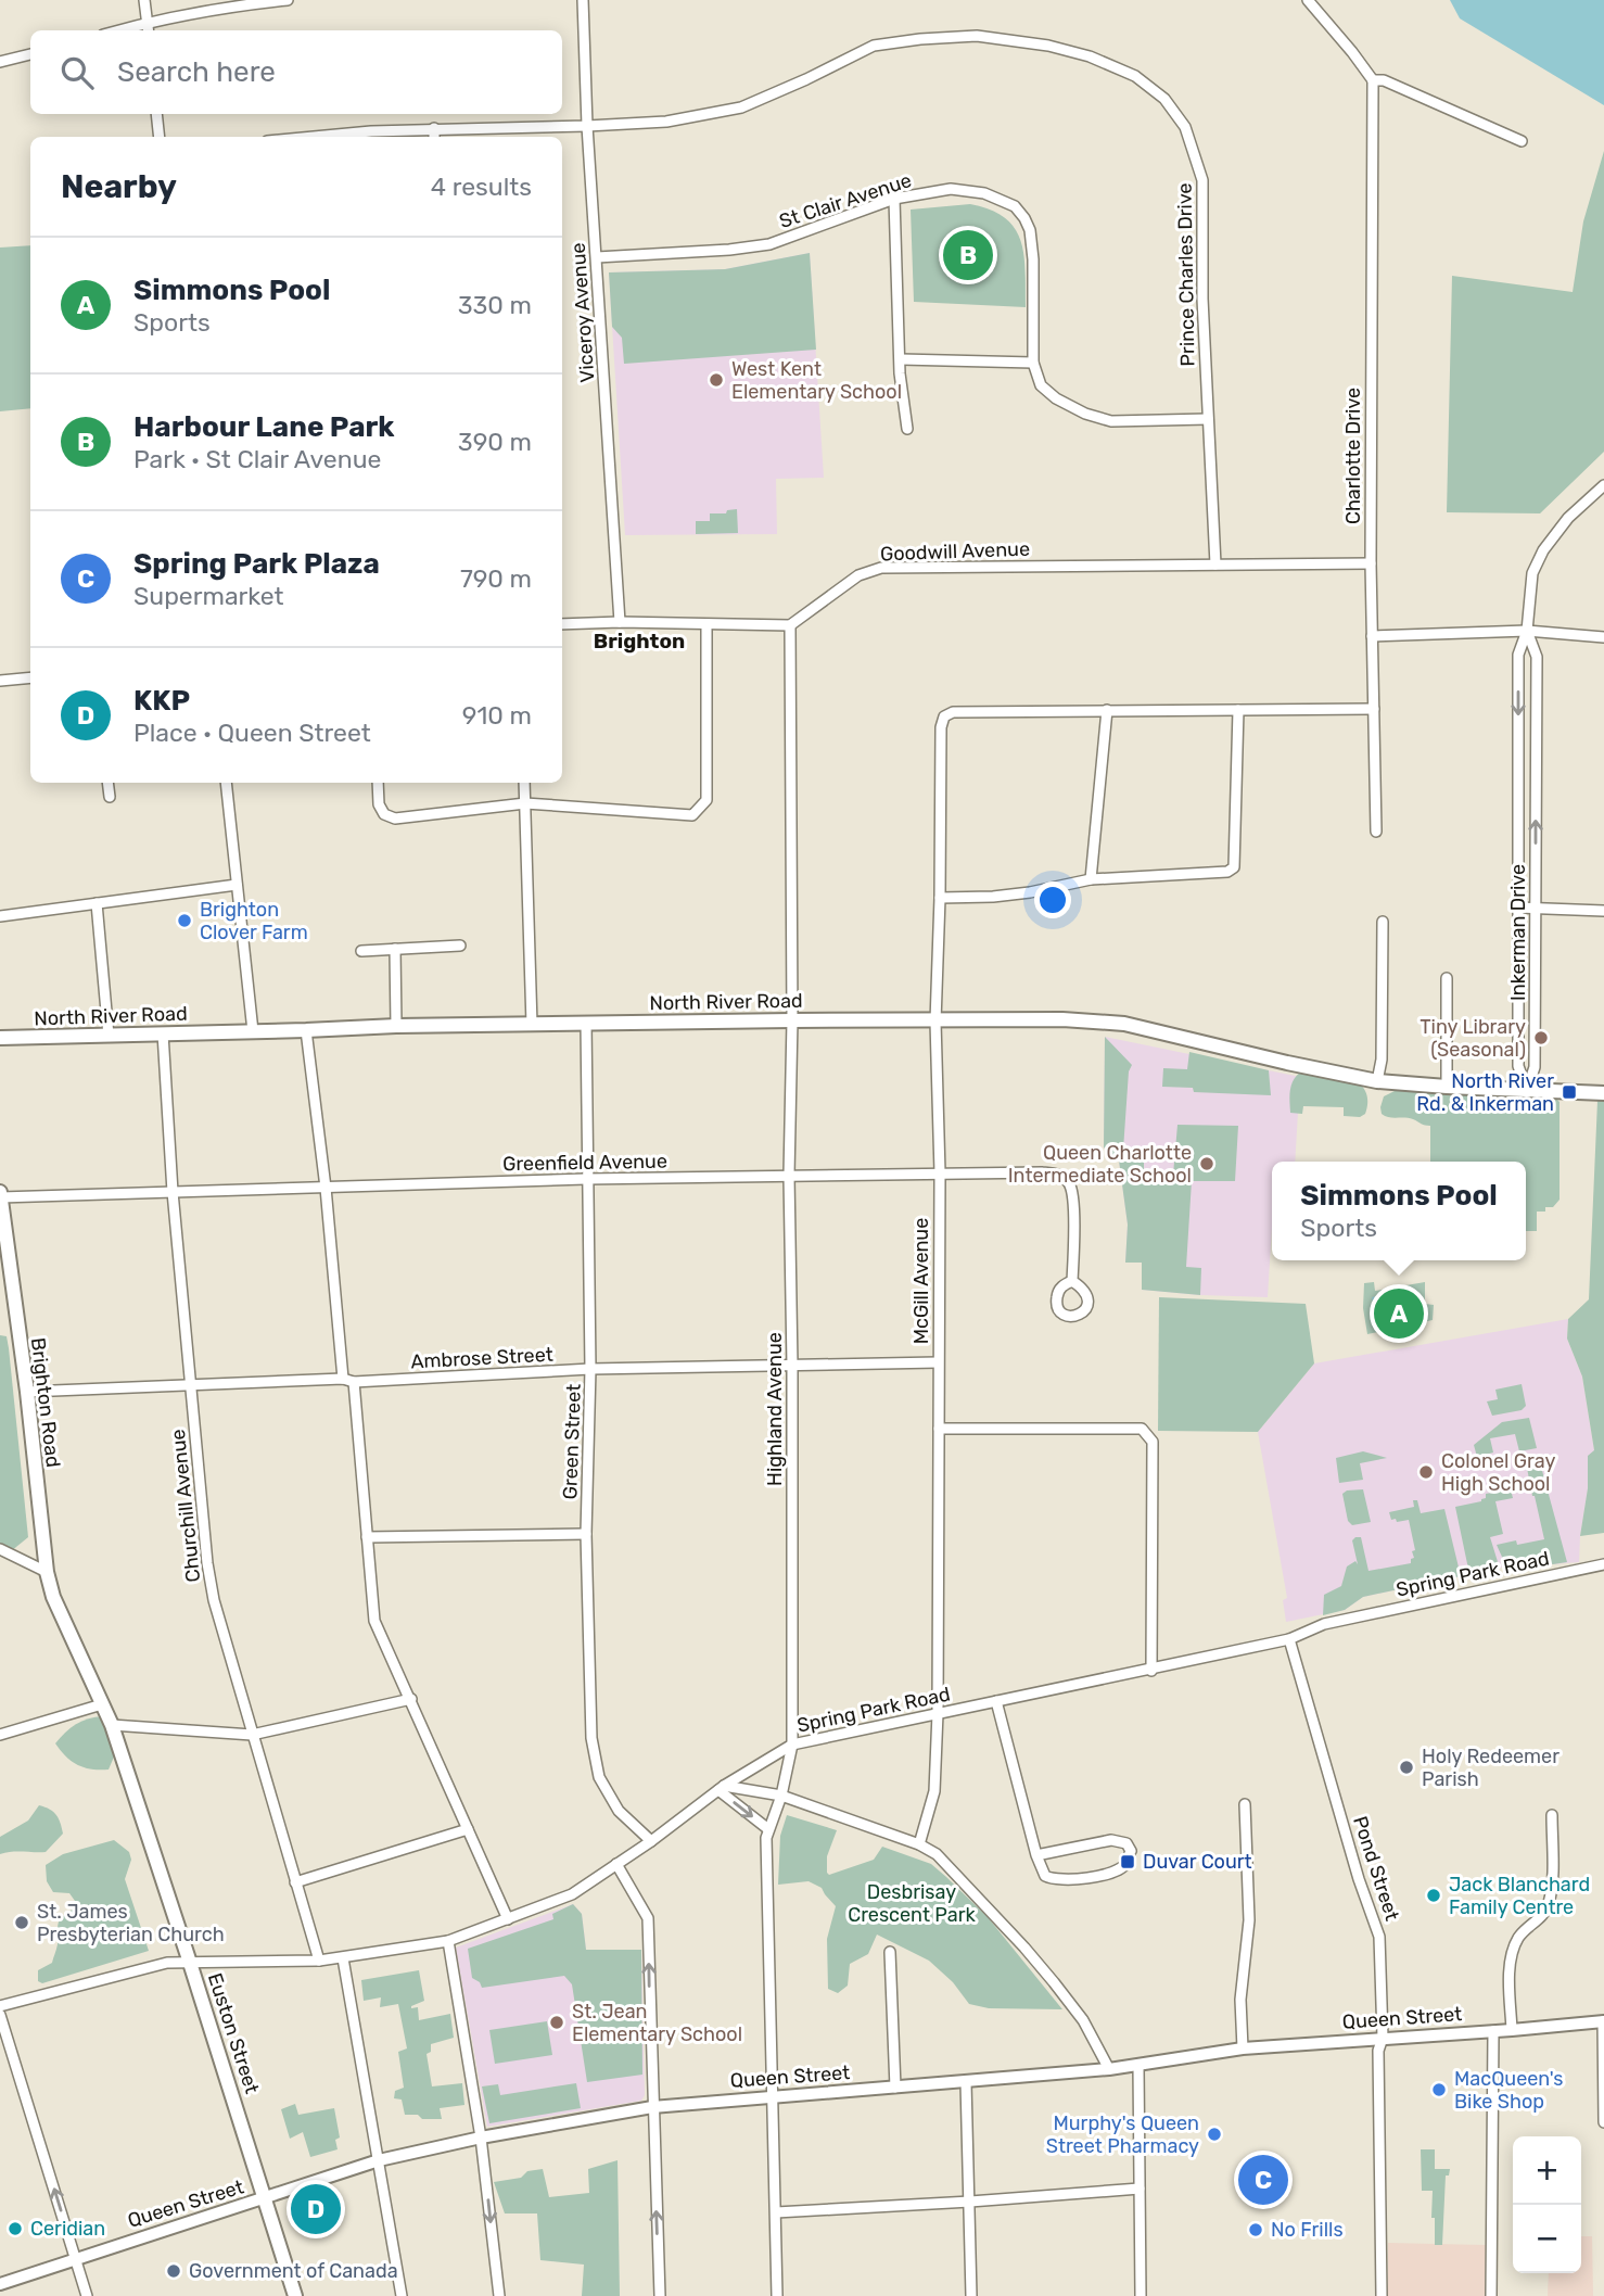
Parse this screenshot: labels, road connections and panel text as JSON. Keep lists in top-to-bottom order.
{
  "streets": {
    "main road": ["North River Road", "Brighton Road", "Euston Street"],
    "street": [
      "St Clair Avenue",
      "Prince Charles Drive",
      "Viceroy Avenue",
      "Charlotte Drive",
      "Goodwill Avenue",
      "Inkerman Drive",
      "Greenfield Avenue",
      "McGill Avenue",
      "Ambrose Street",
      "Highland Avenue",
      "Green Street",
      "Churchill Avenue",
      "Spring Park Road",
      "Pond Street",
      "Queen Street"
    ]
  },
  "crossings": [
    ["St Clair Avenue", "Prince Charles Drive"],
    ["St Clair Avenue", "Viceroy Avenue"],
    ["Prince Charles Drive", "Viceroy Avenue"],
    ["Prince Charles Drive", "Goodwill Avenue"],
    ["Charlotte Drive", "Goodwill Avenue"],
    ["Goodwill Avenue", "Highland Avenue"],
    ["Inkerman Drive", "North River Road"],
    ["North River Road", "McGill Avenue"],
    ["North River Road", "Highland Avenue"],
    ["North River Road", "Green Street"],
    ["North River Road", "Churchill Avenue"],
    ["Greenfield Avenue", "McGill Avenue"],
    ["Greenfield Avenue", "Brighton Road"],
    ["Greenfield Avenue", "Highland Avenue"],
    ["Greenfield Avenue", "Green Street"],
    ["Greenfield Avenue", "Churchill Avenue"],
    ["McGill Avenue", "Ambrose Street"],
    ["McGill Avenue", "Spring Park Road"],
    ["Ambrose Street", "Brighton Road"],
    ["Ambrose Street", "Highland Avenue"],
    ["Ambrose Street", "Green Street"],
    ["Ambrose Street", "Churchill Avenue"],
    ["Brighton Road", "Euston Street"],
    ["Highland Avenue", "Spring Park Road"],
    ["Green Street", "Spring Park Road"],
    ["Churchill Avenue", "Spring Park Road"],
    ["Spring Park Road", "Pond Street"],
    ["Spring Park Road", "Euston Street"],
    ["Pond Street", "Queen Street"],
    ["Queen Street", "Euston Street"]
  ],
  "districts": ["Brighton"],
  "parks": ["Desbrisay Crescent Park"],
  "places": {
    "other": [
      "West Kent Elementary School",
      "Brighton Clover Farm",
      "Tiny Library (Seasonal)",
      "Queen Charlotte Intermediate School",
      "Colonel Gray High School",
      "Holy Redeemer Parish",
      "Jack Blanchard Family Centre",
      "St. James Presbyterian Church",
      "St. Jean Elementary School",
      "MacQueen's Bike Shop",
      "Murphy's Queen Street Pharmacy",
      "Ceridian",
      "No Frills",
      "Government of Canada"
    ],
    "transit": ["North River Rd. & Inkerman", "Duvar Court"]
  },
  "page": {
    "search": "Search here",
    "heading": ["Nearby", "4 results"],
    "pins": [
      "B",
      "A",
      "C",
      "D"
    ],
    "list": [
      {
        "mark": "A",
        "name": "Simmons Pool",
        "note": "Sports",
        "value": "330 m"
      },
      {
        "mark": "B",
        "name": "Harbour Lane Park",
        "note": "Park · St Clair Avenue",
        "value": "390 m"
      },
      {
        "mark": "C",
        "name": "Spring Park Plaza",
        "note": "Supermarket",
        "value": "790 m"
      },
      {
        "mark": "D",
        "name": "KKP",
        "note": "Place · Queen Street",
        "value": "910 m"
      }
    ],
    "popup": ["Simmons Pool", "Sports"],
    "map_buttons": ["+", "−"]
  }
}
